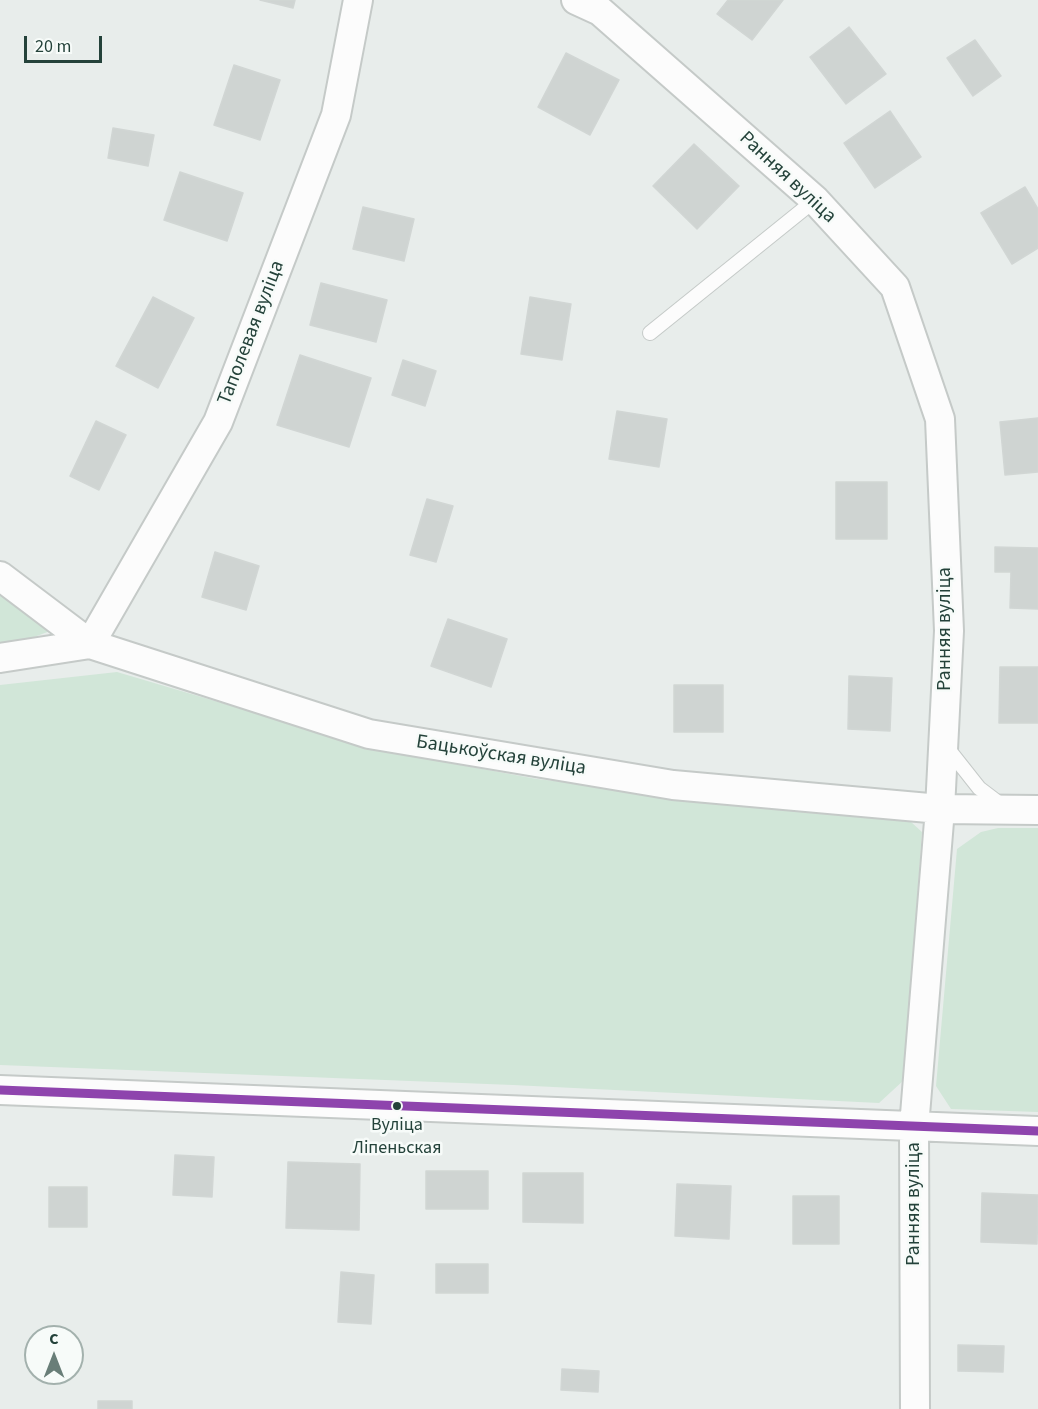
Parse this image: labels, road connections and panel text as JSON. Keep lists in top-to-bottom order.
{
  "streets": {
    "street": ["Ранняя вуліца", "Таполевая вуліца", "Бацькоўская вуліца"]
  },
  "crossings": [
    ["Ранняя вуліца", "Бацькоўская вуліца"],
    ["Таполевая вуліца", "Бацькоўская вуліца"]
  ],
  "places": ["Вуліца Ліпеньская"],
  "scale_bar": "20 m",
  "north": "top"
}
